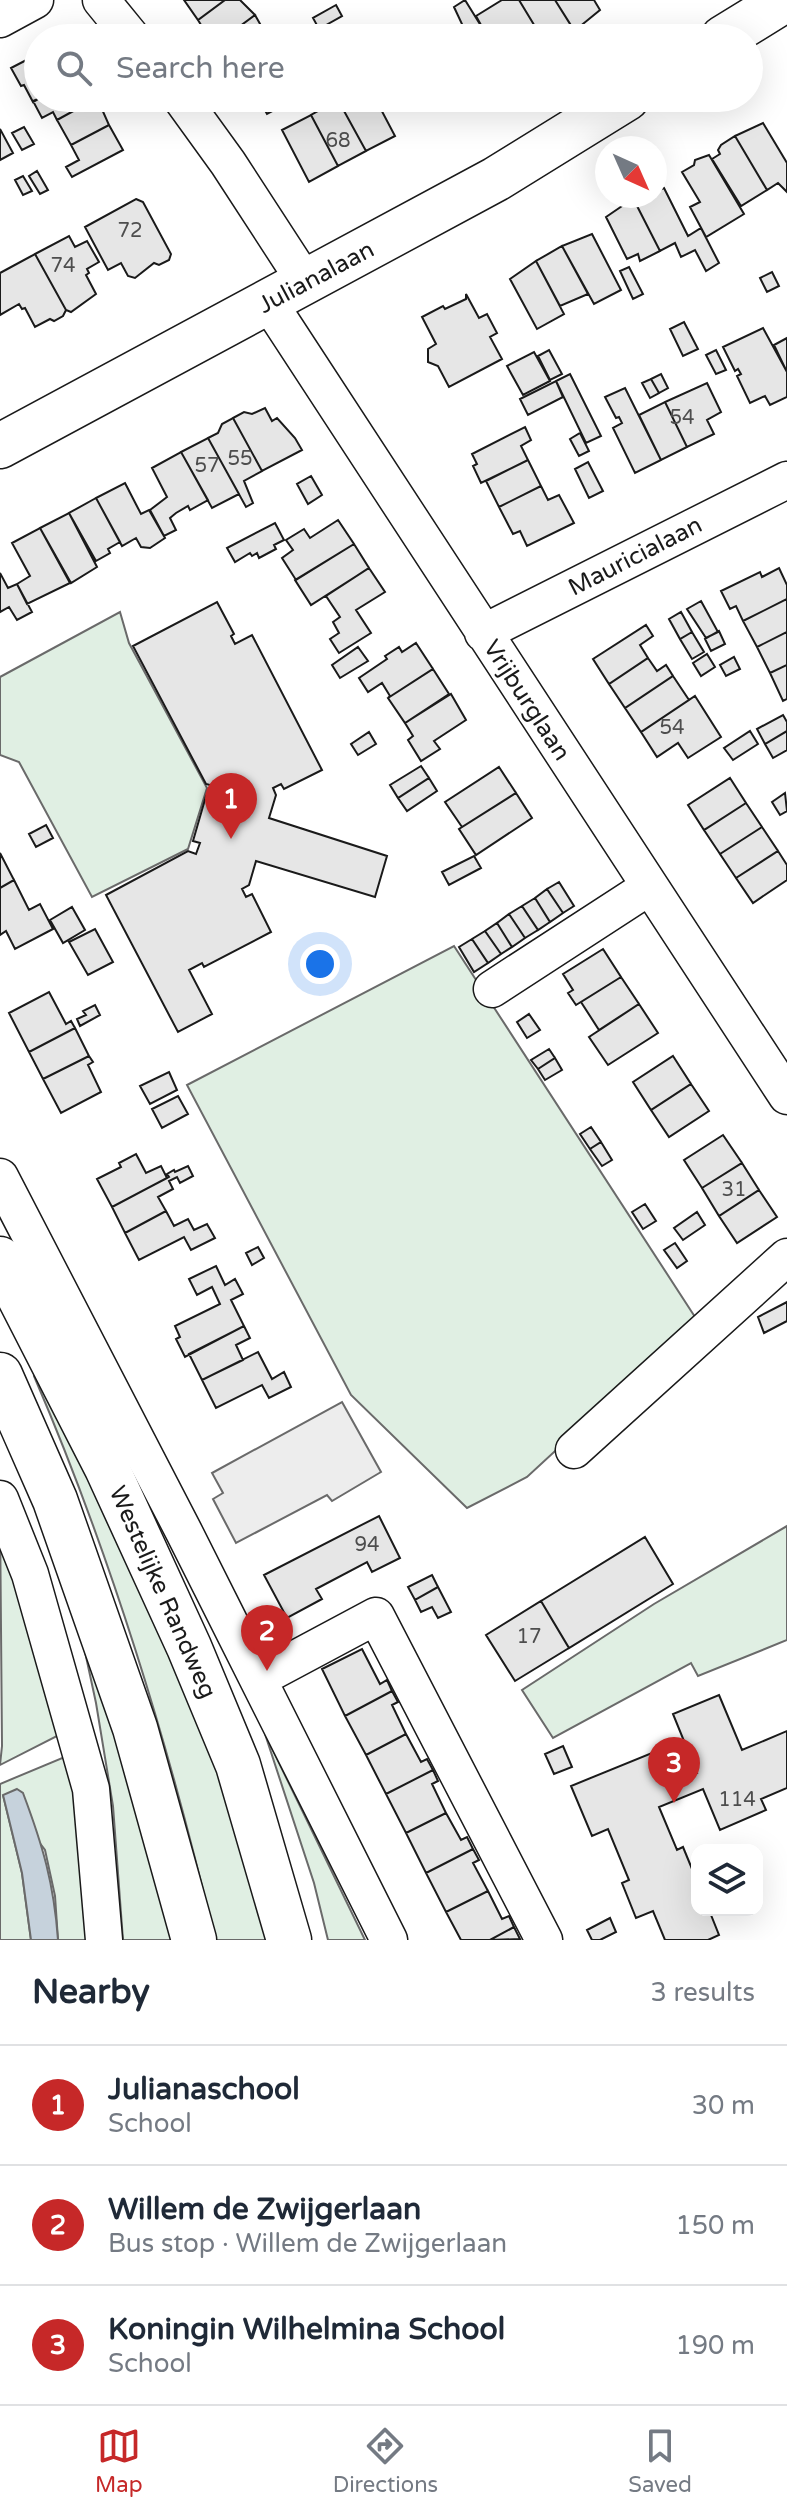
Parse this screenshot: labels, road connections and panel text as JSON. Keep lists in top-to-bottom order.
{
  "streets": {
    "main road": ["Julianalaan", "Westelijke Randweg"],
    "street": ["Mauricialaan", "Vrijburglaan"]
  },
  "crossings": [
    ["Julianalaan", "Vrijburglaan"],
    ["Mauricialaan", "Vrijburglaan"]
  ],
  "house_numbers": [
    "68",
    "72",
    "74",
    "54",
    "55",
    "57",
    "54",
    "31",
    "94",
    "17",
    "114"
  ],
  "north": "bottom right",
  "page": {
    "search": "Search here",
    "pins": ["1", "2", "3"],
    "heading": ["Nearby", "3 results"],
    "list": [
      {
        "mark": "1",
        "name": "Julianaschool",
        "note": "School",
        "value": "30 m"
      },
      {
        "mark": "2",
        "name": "Willem de Zwijgerlaan",
        "note": "Bus stop · Willem de Zwijgerlaan",
        "value": "150 m"
      },
      {
        "mark": "3",
        "name": "Koningin Wilhelmina School",
        "note": "School",
        "value": "190 m"
      }
    ],
    "nav": ["Map", "Directions", "Saved"]
  }
}
